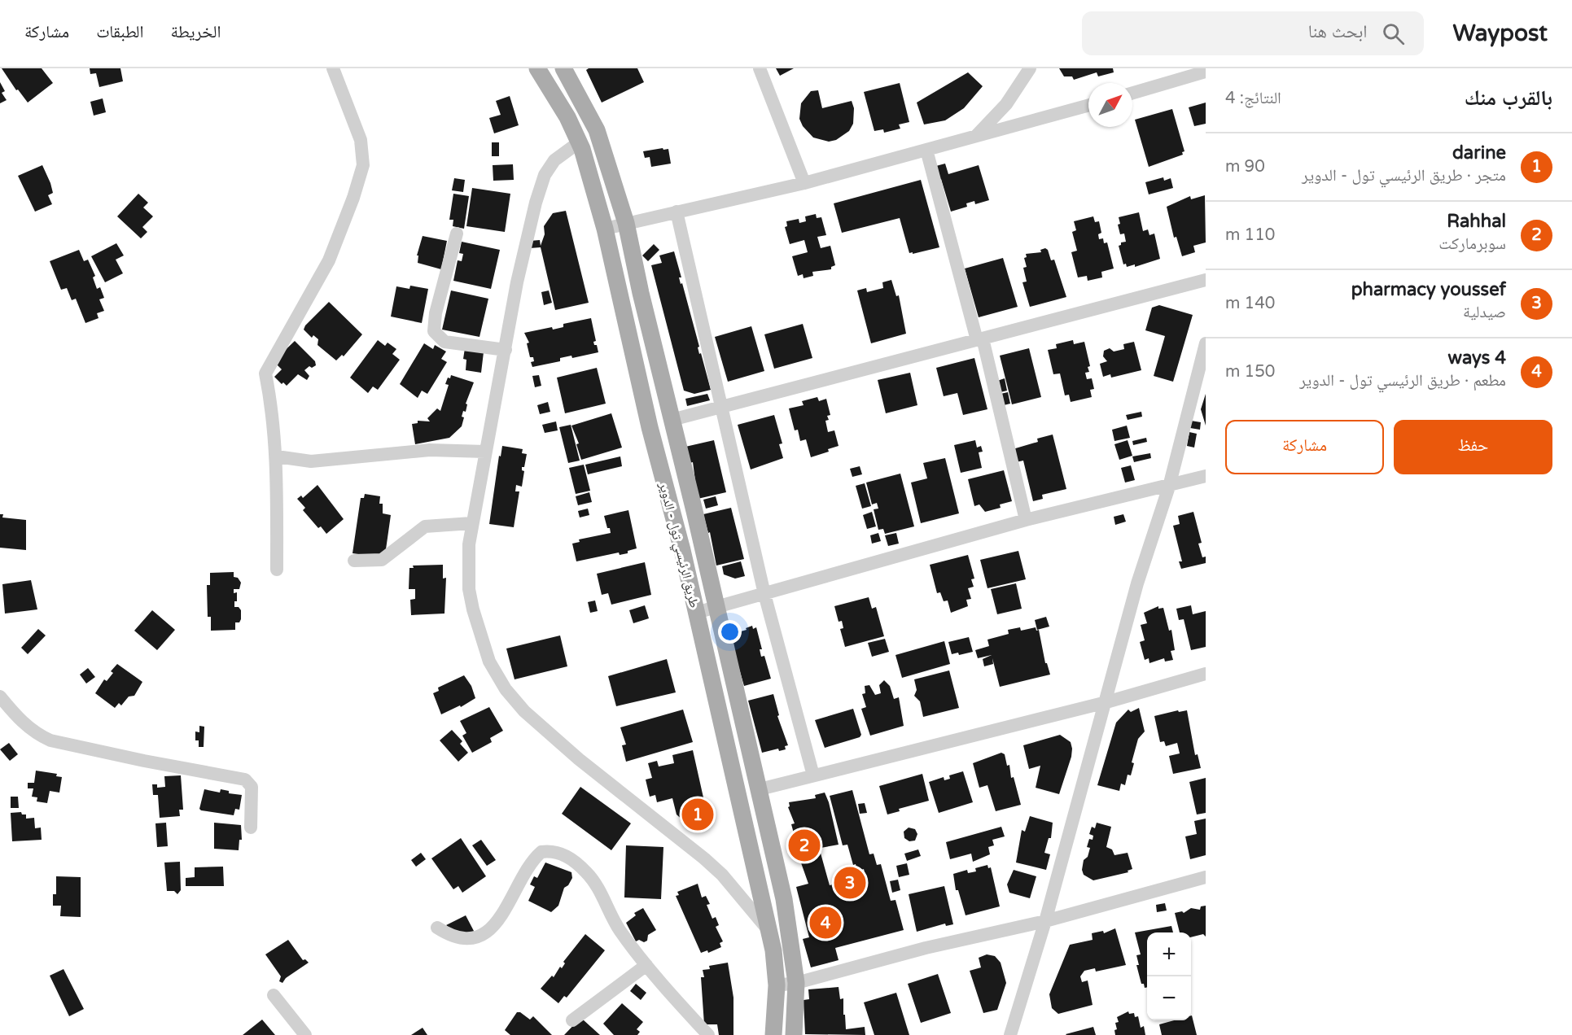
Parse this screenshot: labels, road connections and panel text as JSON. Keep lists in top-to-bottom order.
{
  "streets": {
    "main road": ["طريق الرئيسي تول - الدوير"]
  },
  "north": "top right",
  "page": {
    "header": "Waypost",
    "search": "ابحث هنا",
    "nav": ["الخريطة", "الطبقات", "مشاركة"],
    "heading": ["بالقرب منك", "النتائج: 4"],
    "list": [
      {
        "mark": "1",
        "name": "darine",
        "note": "متجر · طريق الرئيسي تول - الدوير",
        "value": "90 m"
      },
      {
        "mark": "2",
        "name": "Rahhal",
        "note": "سوبرماركت",
        "value": "110 m"
      },
      {
        "mark": "3",
        "name": "pharmacy youssef",
        "note": "صيدلية",
        "value": "140 m"
      },
      {
        "mark": "4",
        "name": "4 ways",
        "note": "مطعم · طريق الرئيسي تول - الدوير",
        "value": "150 m"
      }
    ],
    "buttons": ["حفظ", "مشاركة"],
    "pins": [
      "1",
      "2",
      "3",
      "4"
    ],
    "map_buttons": ["+", "−"]
  }
}
